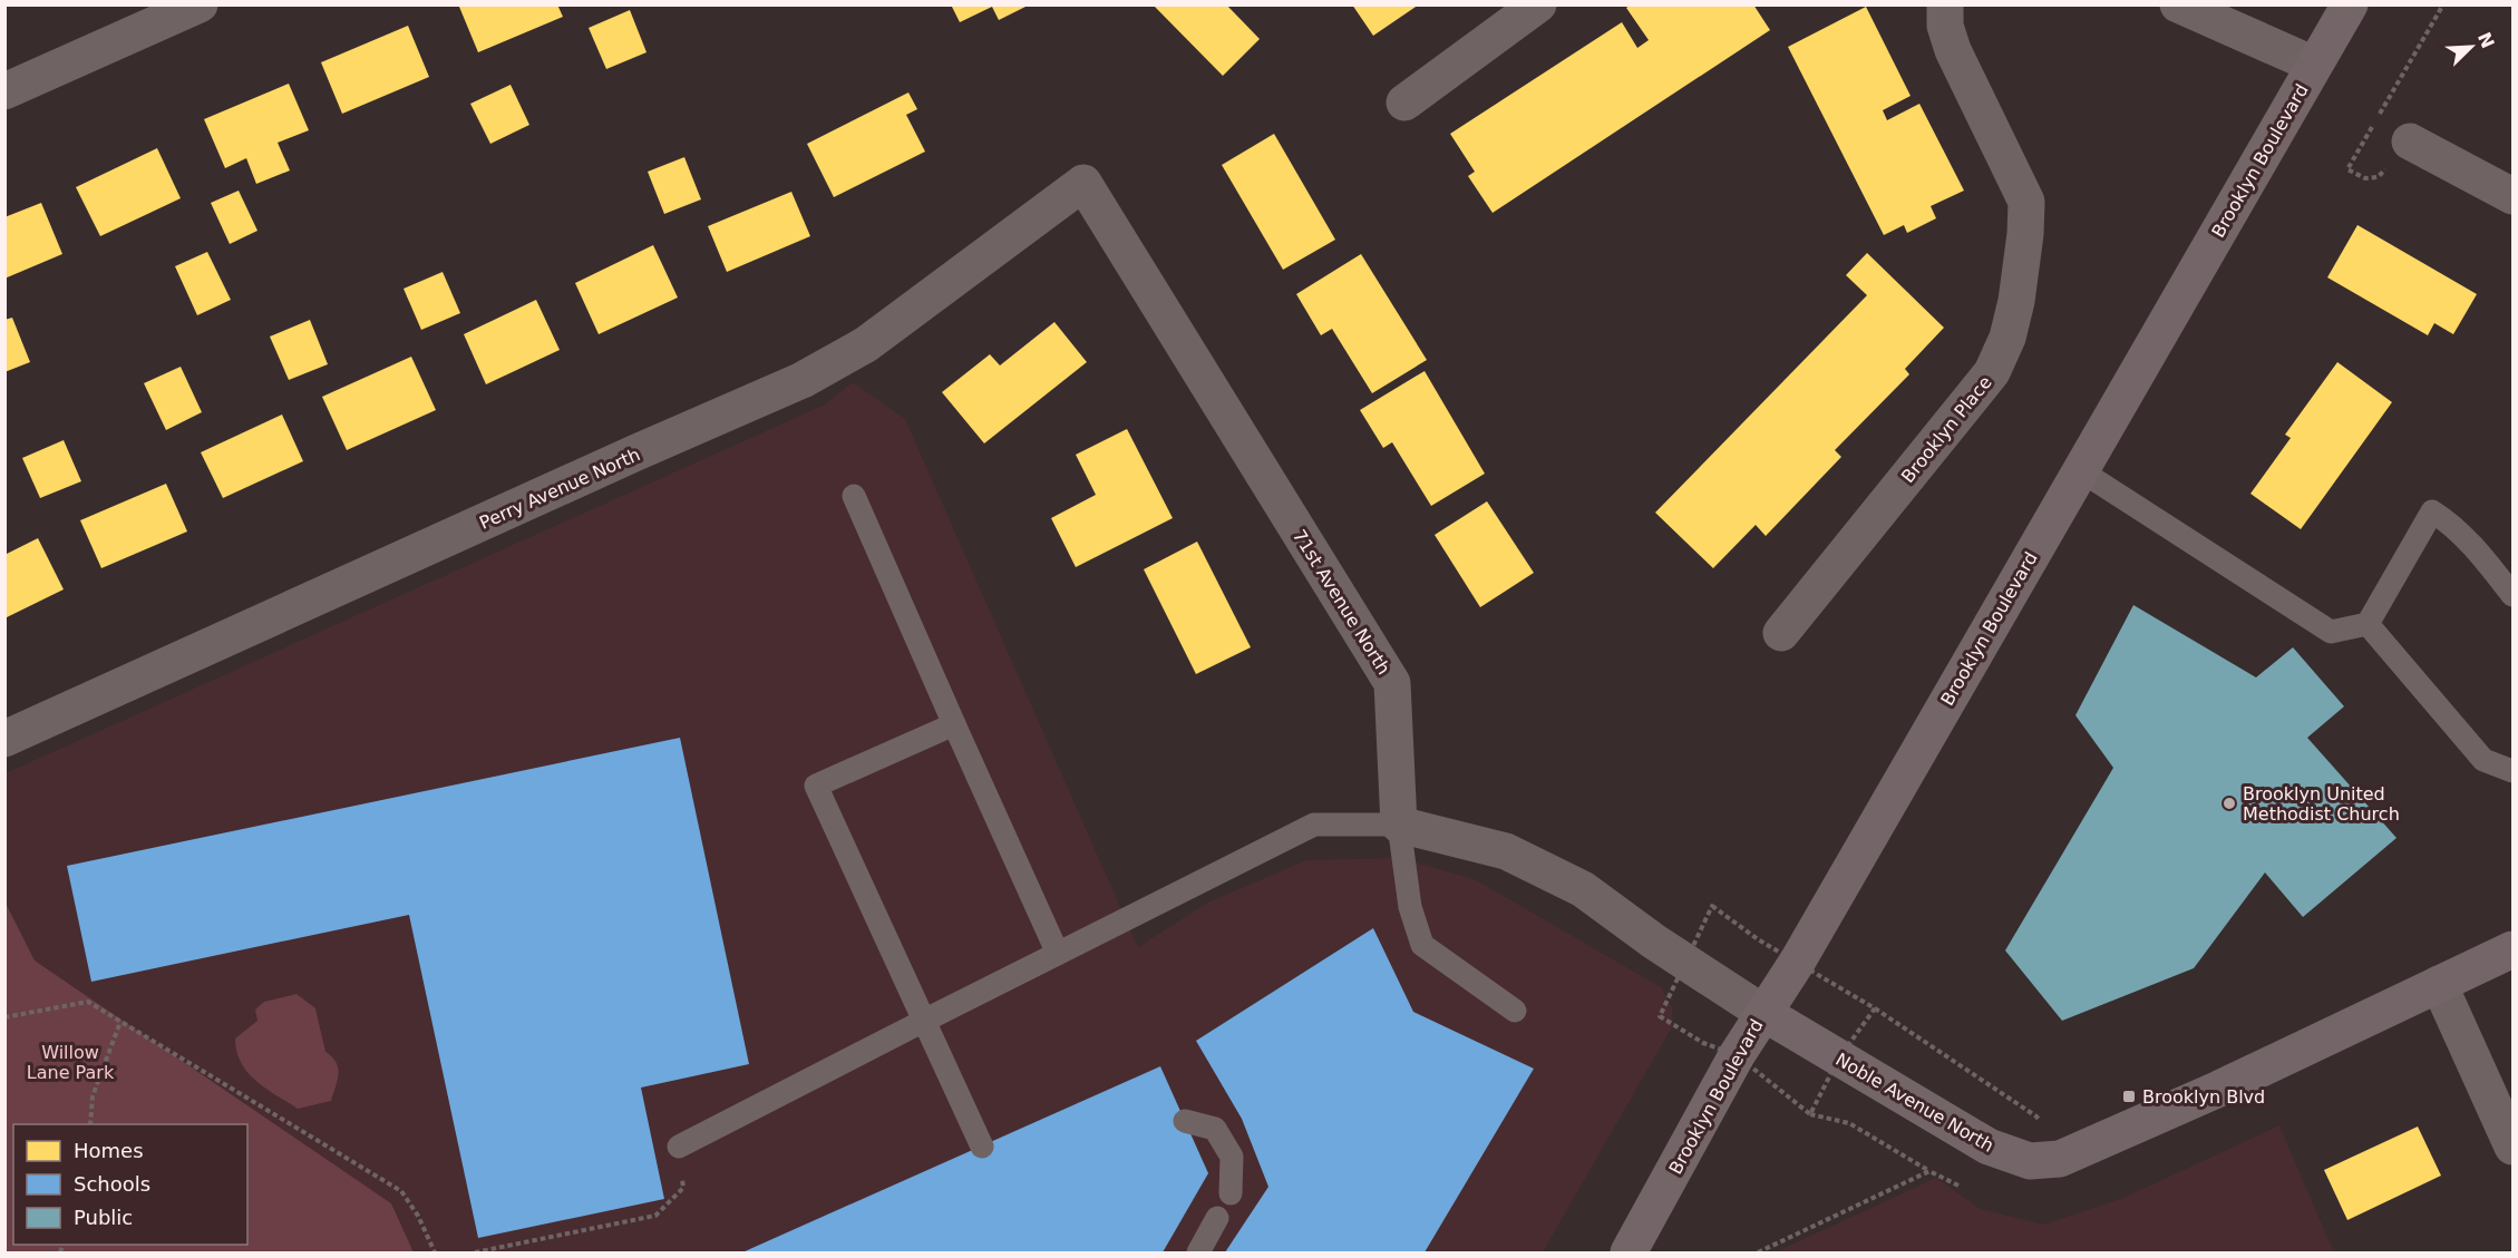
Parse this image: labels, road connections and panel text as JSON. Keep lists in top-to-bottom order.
{
  "streets": {
    "main road": ["Brooklyn Boulevard", "Noble Avenue North"],
    "street": ["Brooklyn Place", "Perry Avenue North", "71st Avenue North"]
  },
  "crossings": [
    ["Brooklyn Boulevard", "Noble Avenue North"],
    ["Perry Avenue North", "71st Avenue North"]
  ],
  "parks": ["Willow Lane Park"],
  "places": {
    "other": ["Brooklyn United Methodist Church"],
    "transit": ["Brooklyn Blvd"]
  },
  "legend": ["Homes", "Schools", "Public"],
  "north": "top right"
}
